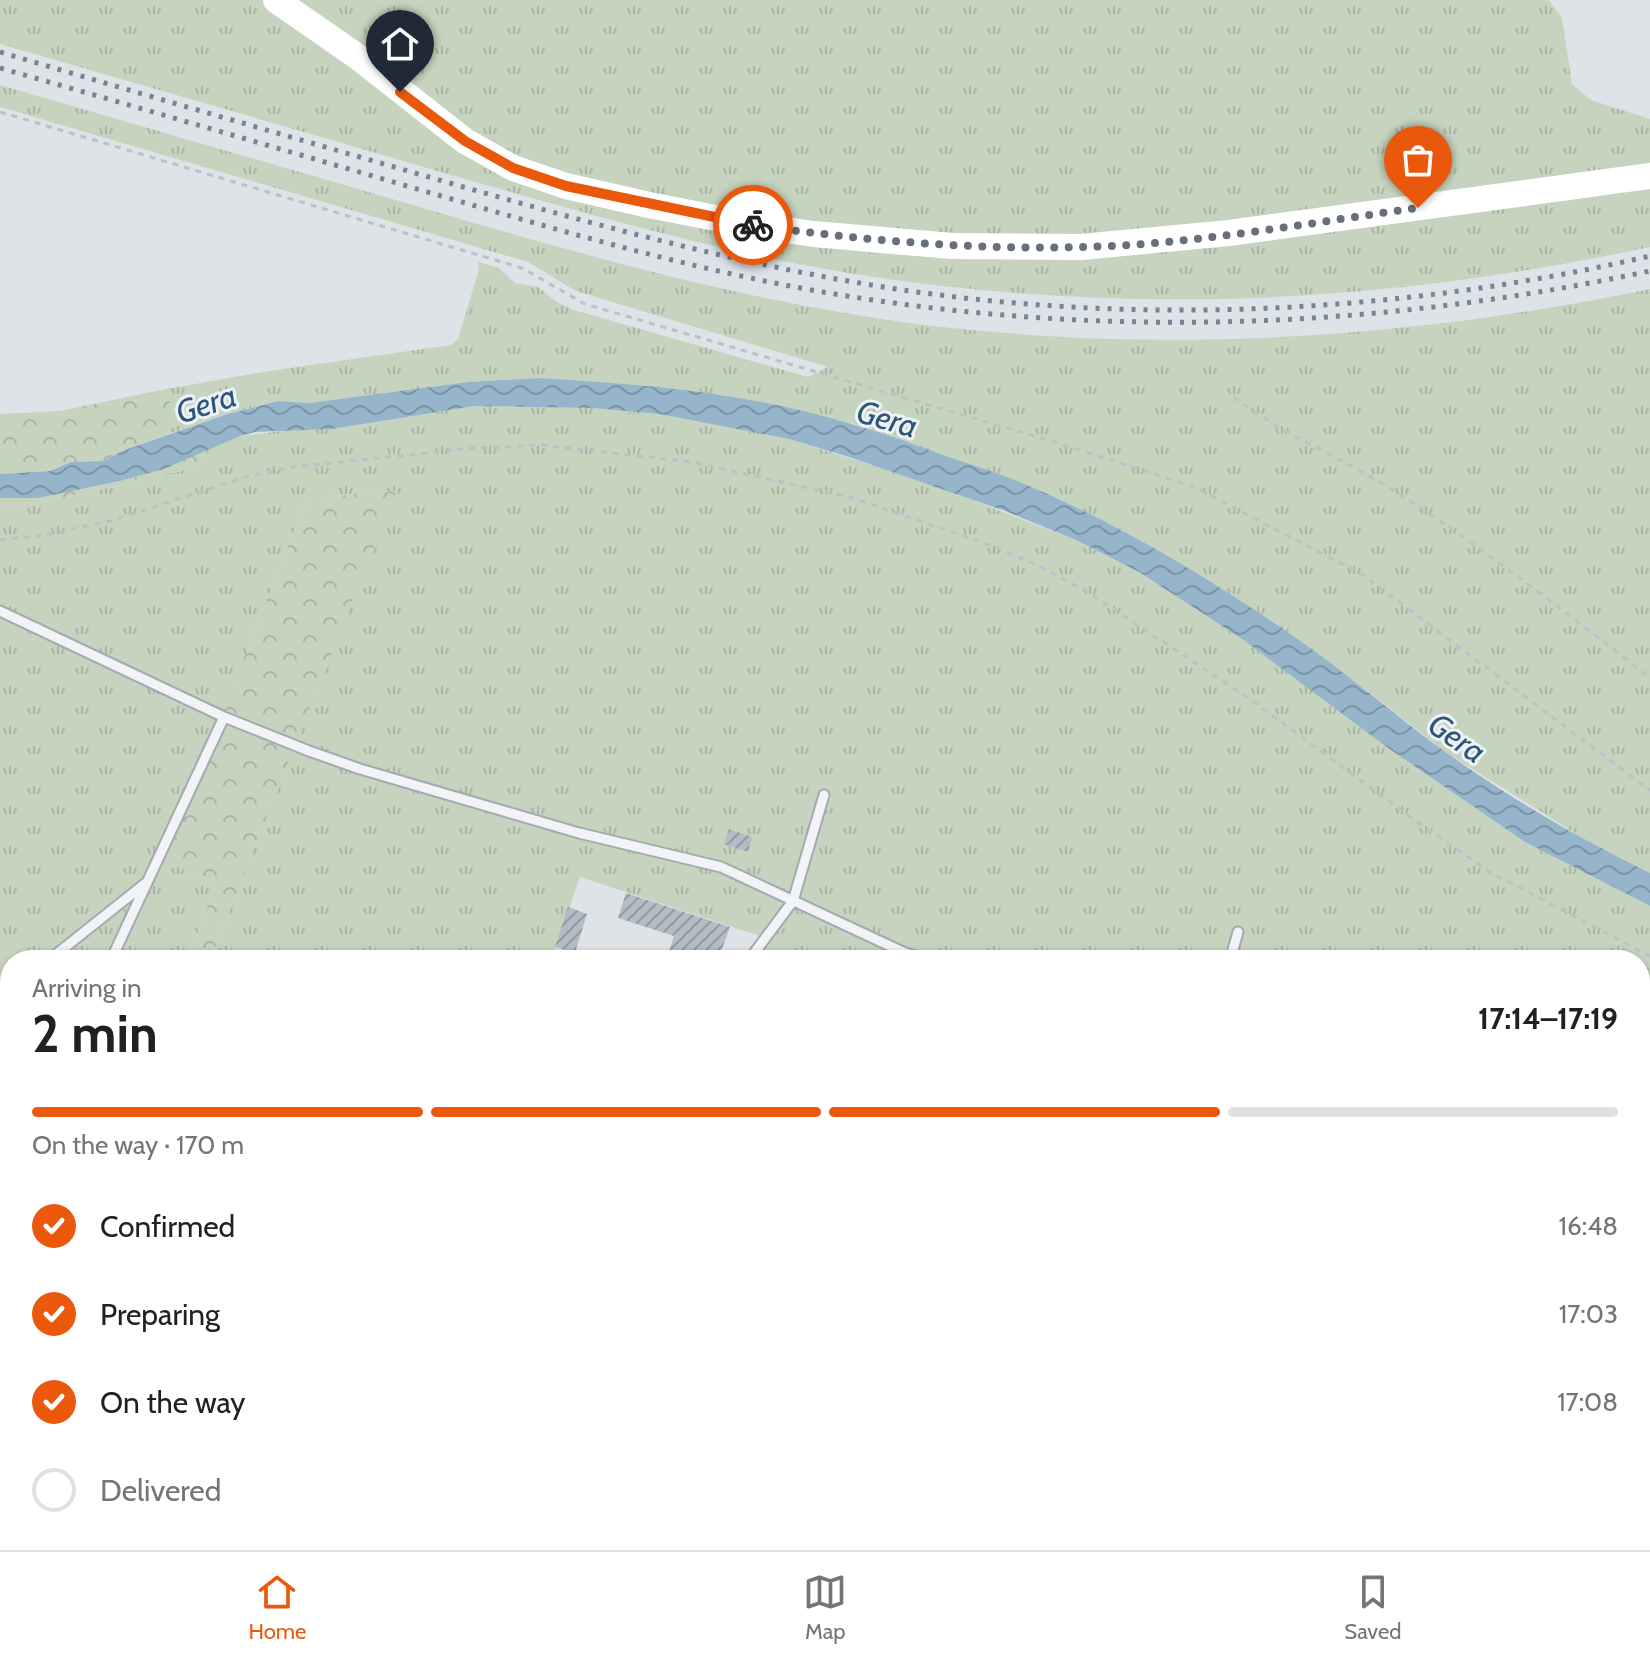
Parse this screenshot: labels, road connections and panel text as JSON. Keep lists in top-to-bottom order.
{
  "water": ["Gera"],
  "page": {
    "heading": ["2 min", "Arriving in", "17:14–17:19"],
    "bar": "On the way · 170 m",
    "list": [
      ["Confirmed", "16:48"],
      ["Preparing", "17:03"],
      ["On the way", "17:08"],
      "Delivered"
    ],
    "tabs": ["Home", "Map", "Saved"]
  }
}
